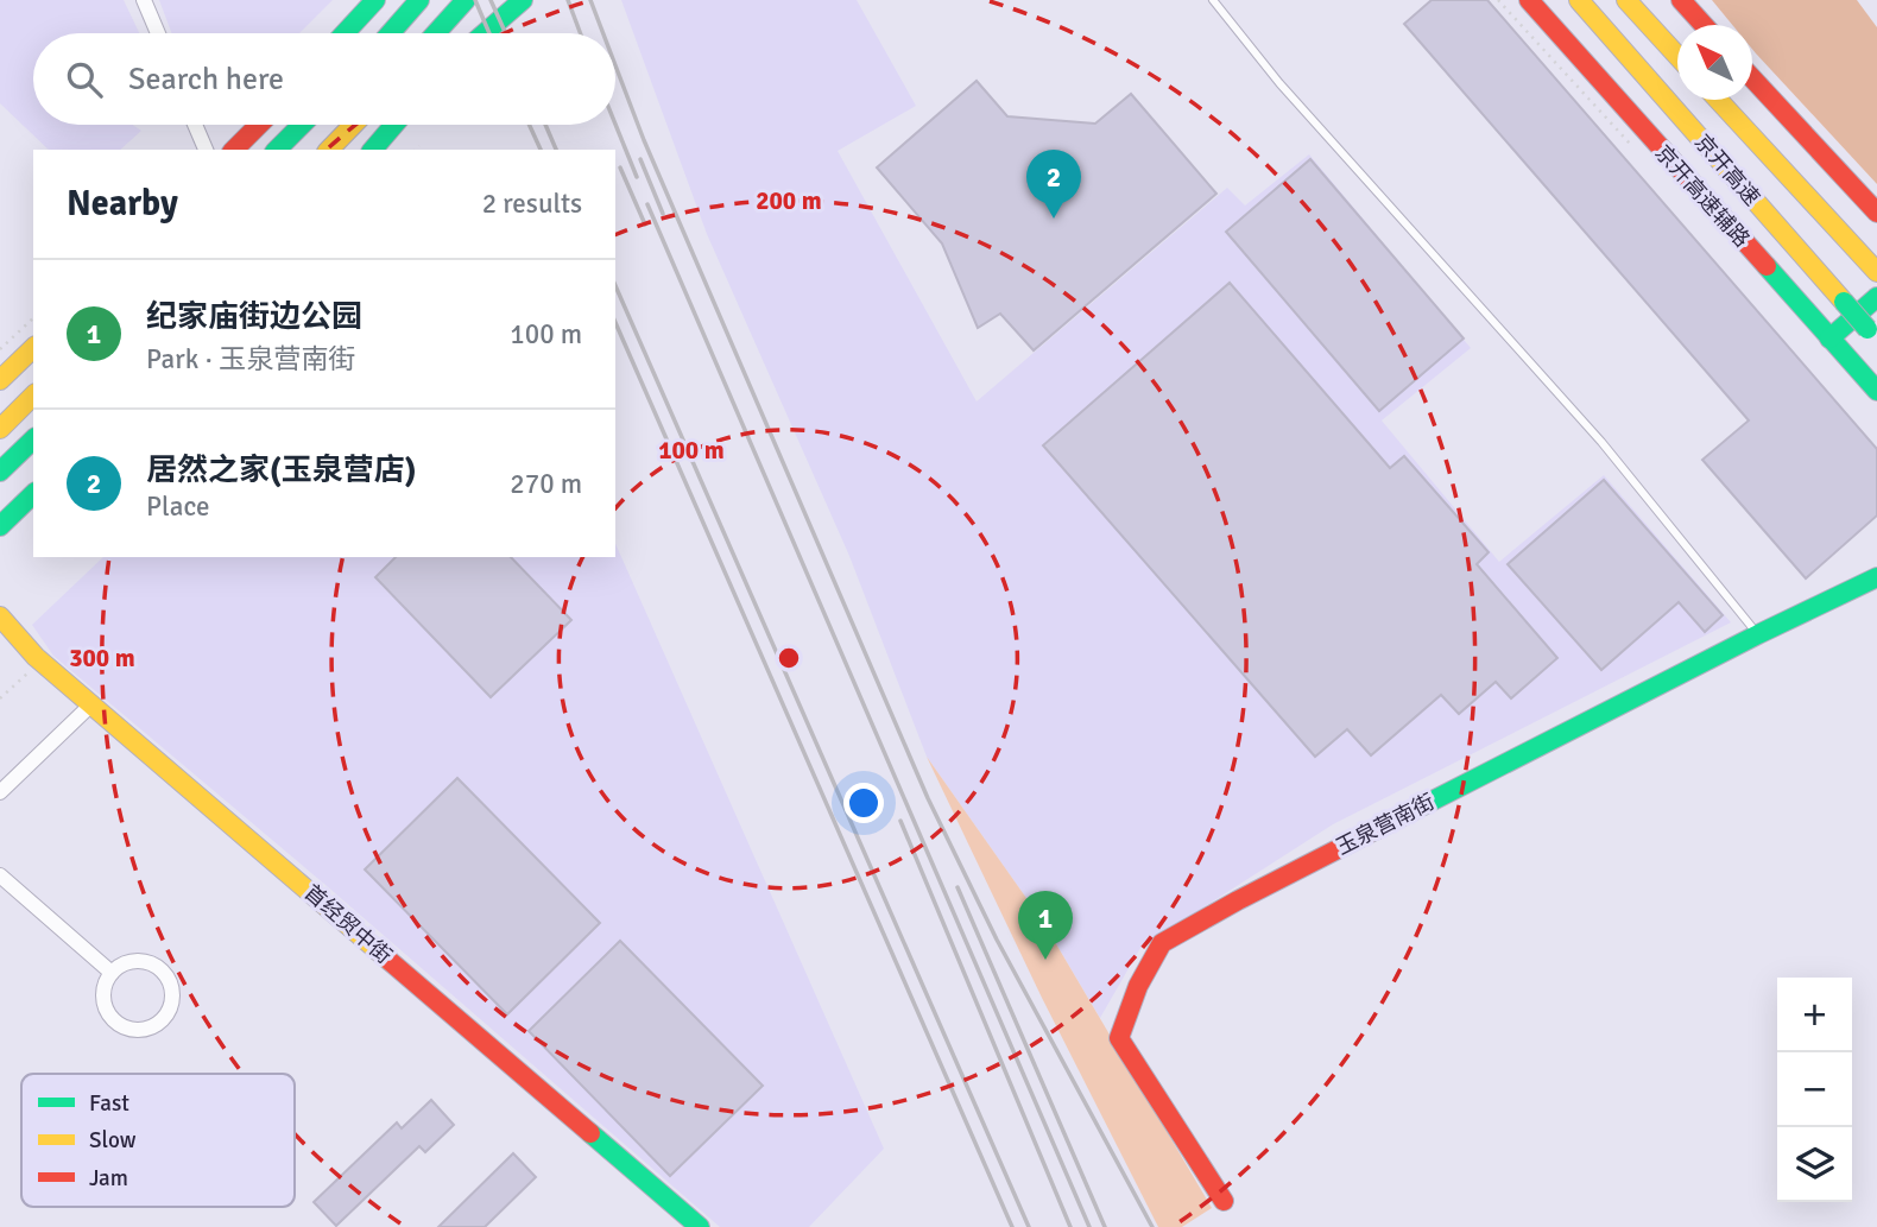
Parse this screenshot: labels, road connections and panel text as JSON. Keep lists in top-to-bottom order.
{
  "streets": {
    "main road": [
      "京开高速",
      "京开高速辅路",
      "玉泉营南街",
      "首经贸中街"
    ]
  },
  "legend": ["Fast", "Slow", "Jam"],
  "north": "top left",
  "page": {
    "search": "Search here",
    "pins": ["2", "1"],
    "heading": ["Nearby", "2 results"],
    "list": [
      {
        "mark": "1",
        "name": "纪家庙街边公园",
        "note": "Park · 玉泉营南街",
        "value": "100 m"
      },
      {
        "mark": "2",
        "name": "居然之家(玉泉营店)",
        "note": "Place",
        "value": "270 m"
      }
    ],
    "map_buttons": ["+", "−"]
  },
  "rings": ["200 m", "100 m", "300 m"]
}
